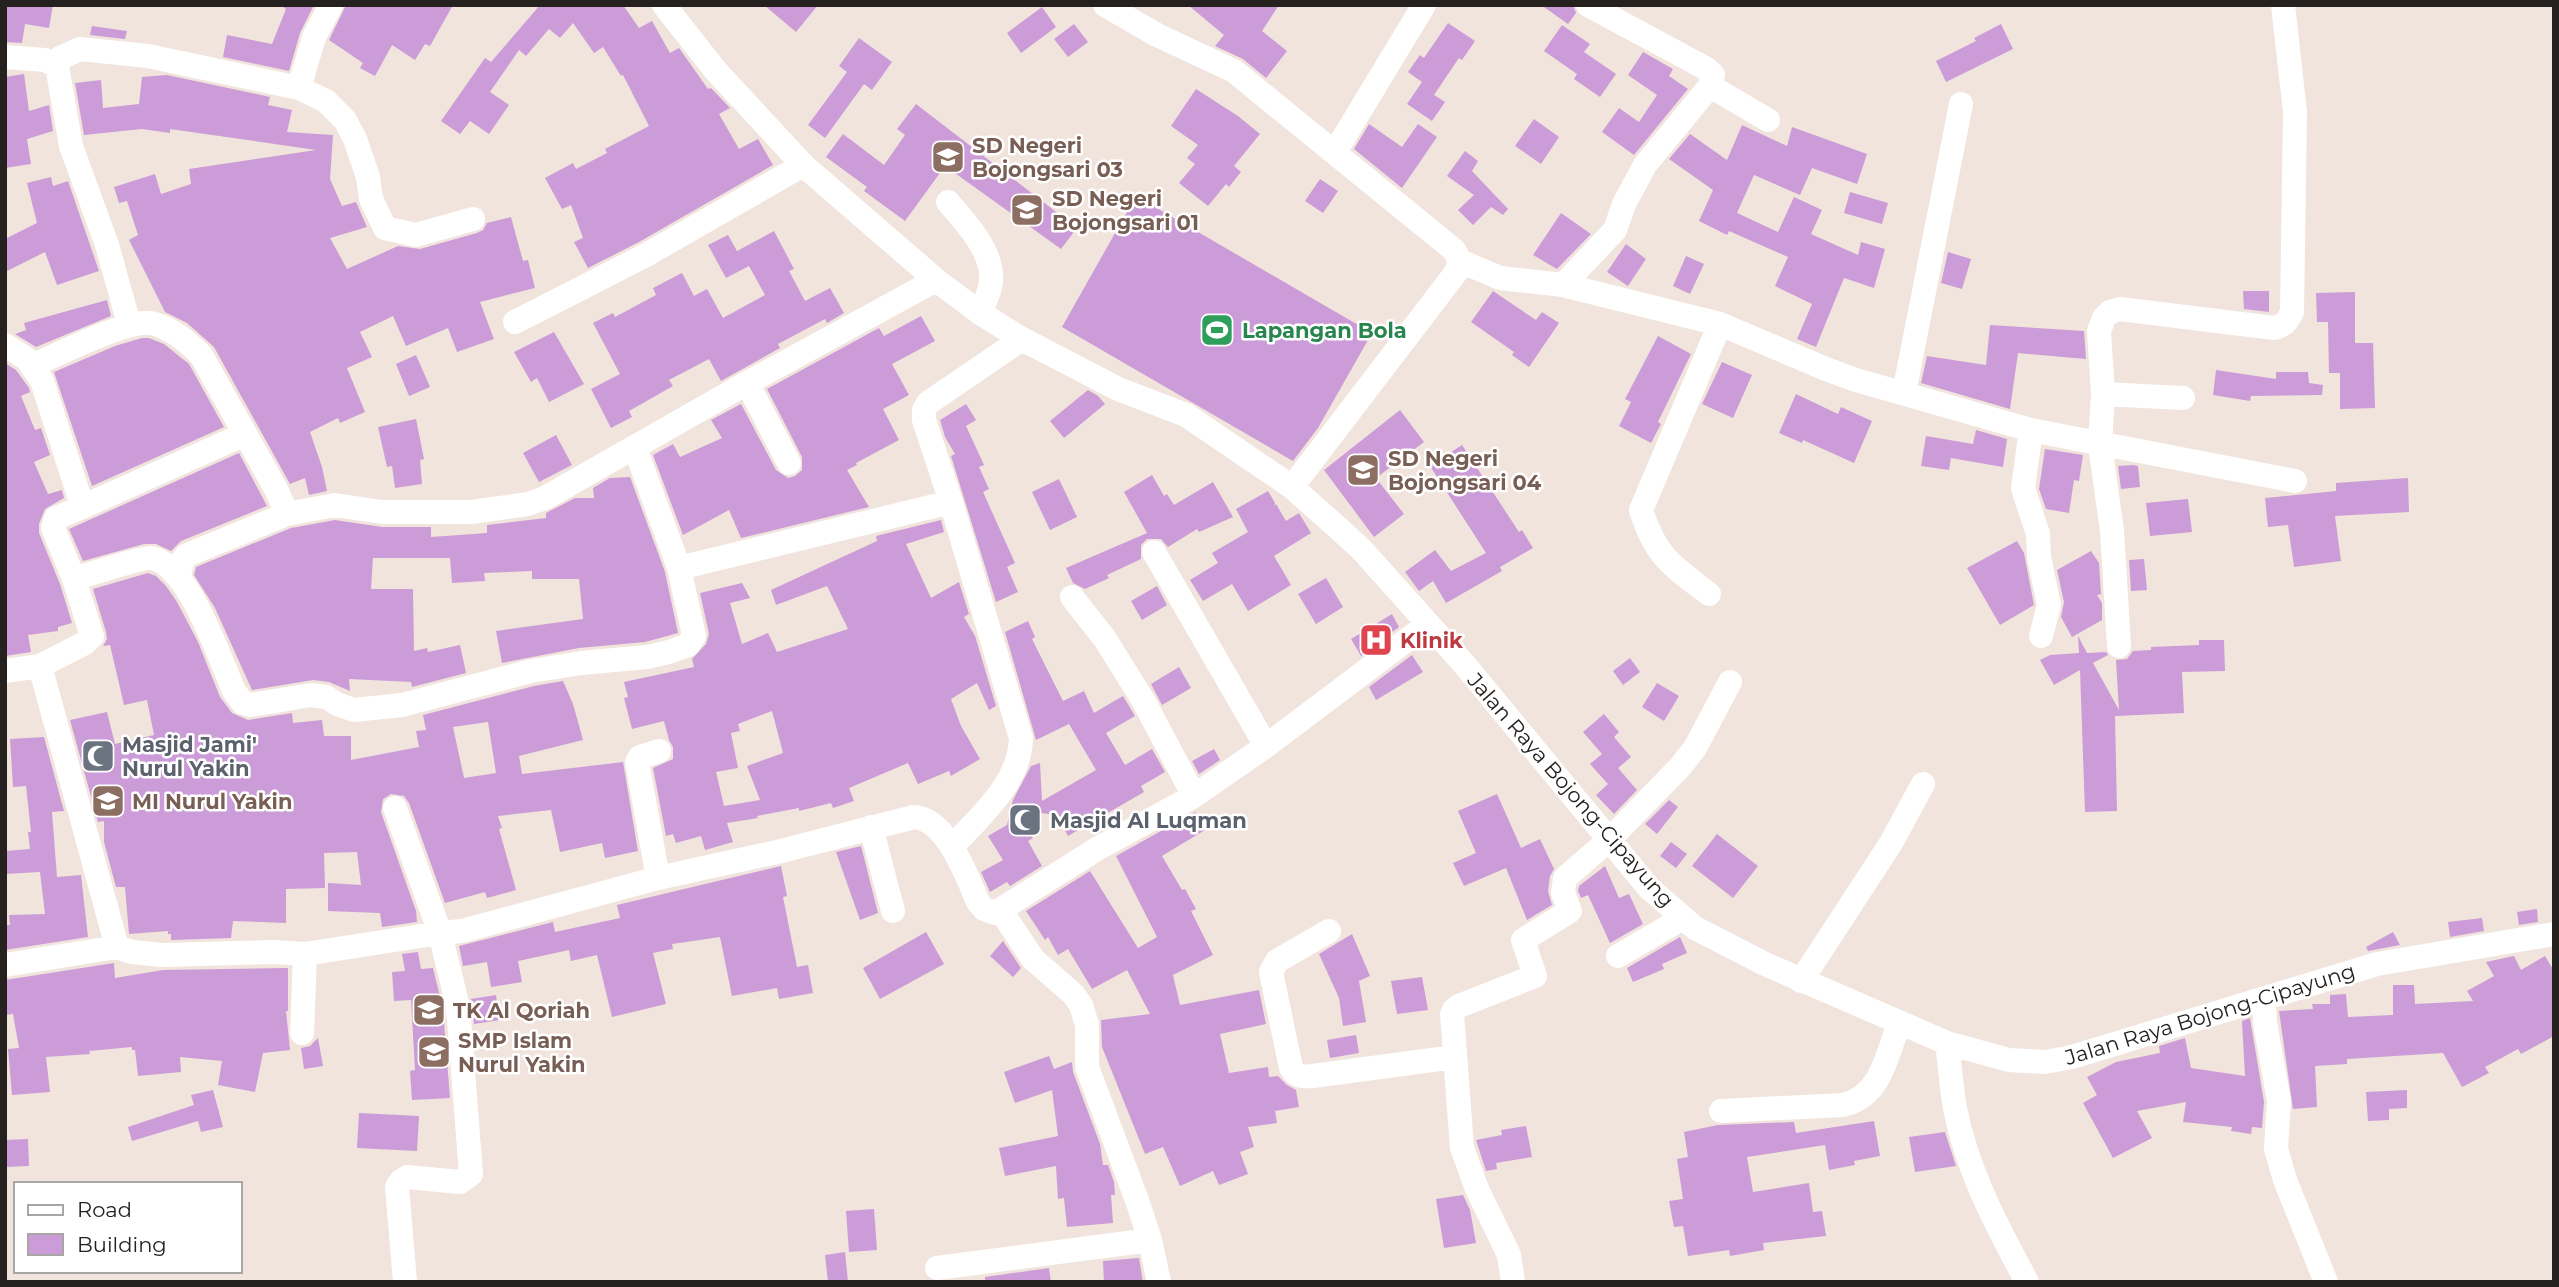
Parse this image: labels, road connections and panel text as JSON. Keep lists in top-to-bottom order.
{
  "streets": {
    "street": ["Jalan Raya Bojong-Cipayung"]
  },
  "places": {
    "school or university": [
      "SD Negeri Bojongsari 03",
      "SD Negeri Bojongsari 01",
      "SD Negeri Bojongsari 04",
      "MI Nurul Yakin",
      "TK Al Qoriah",
      "SMP Islam Nurul Yakin"
    ],
    "sports": ["Lapangan Bola"],
    "hospital": ["Klinik"],
    "mosque": ["Masjid Jami' Nurul Yakin", "Masjid Al Luqman"]
  },
  "legend": ["Road", "Building"]
}
